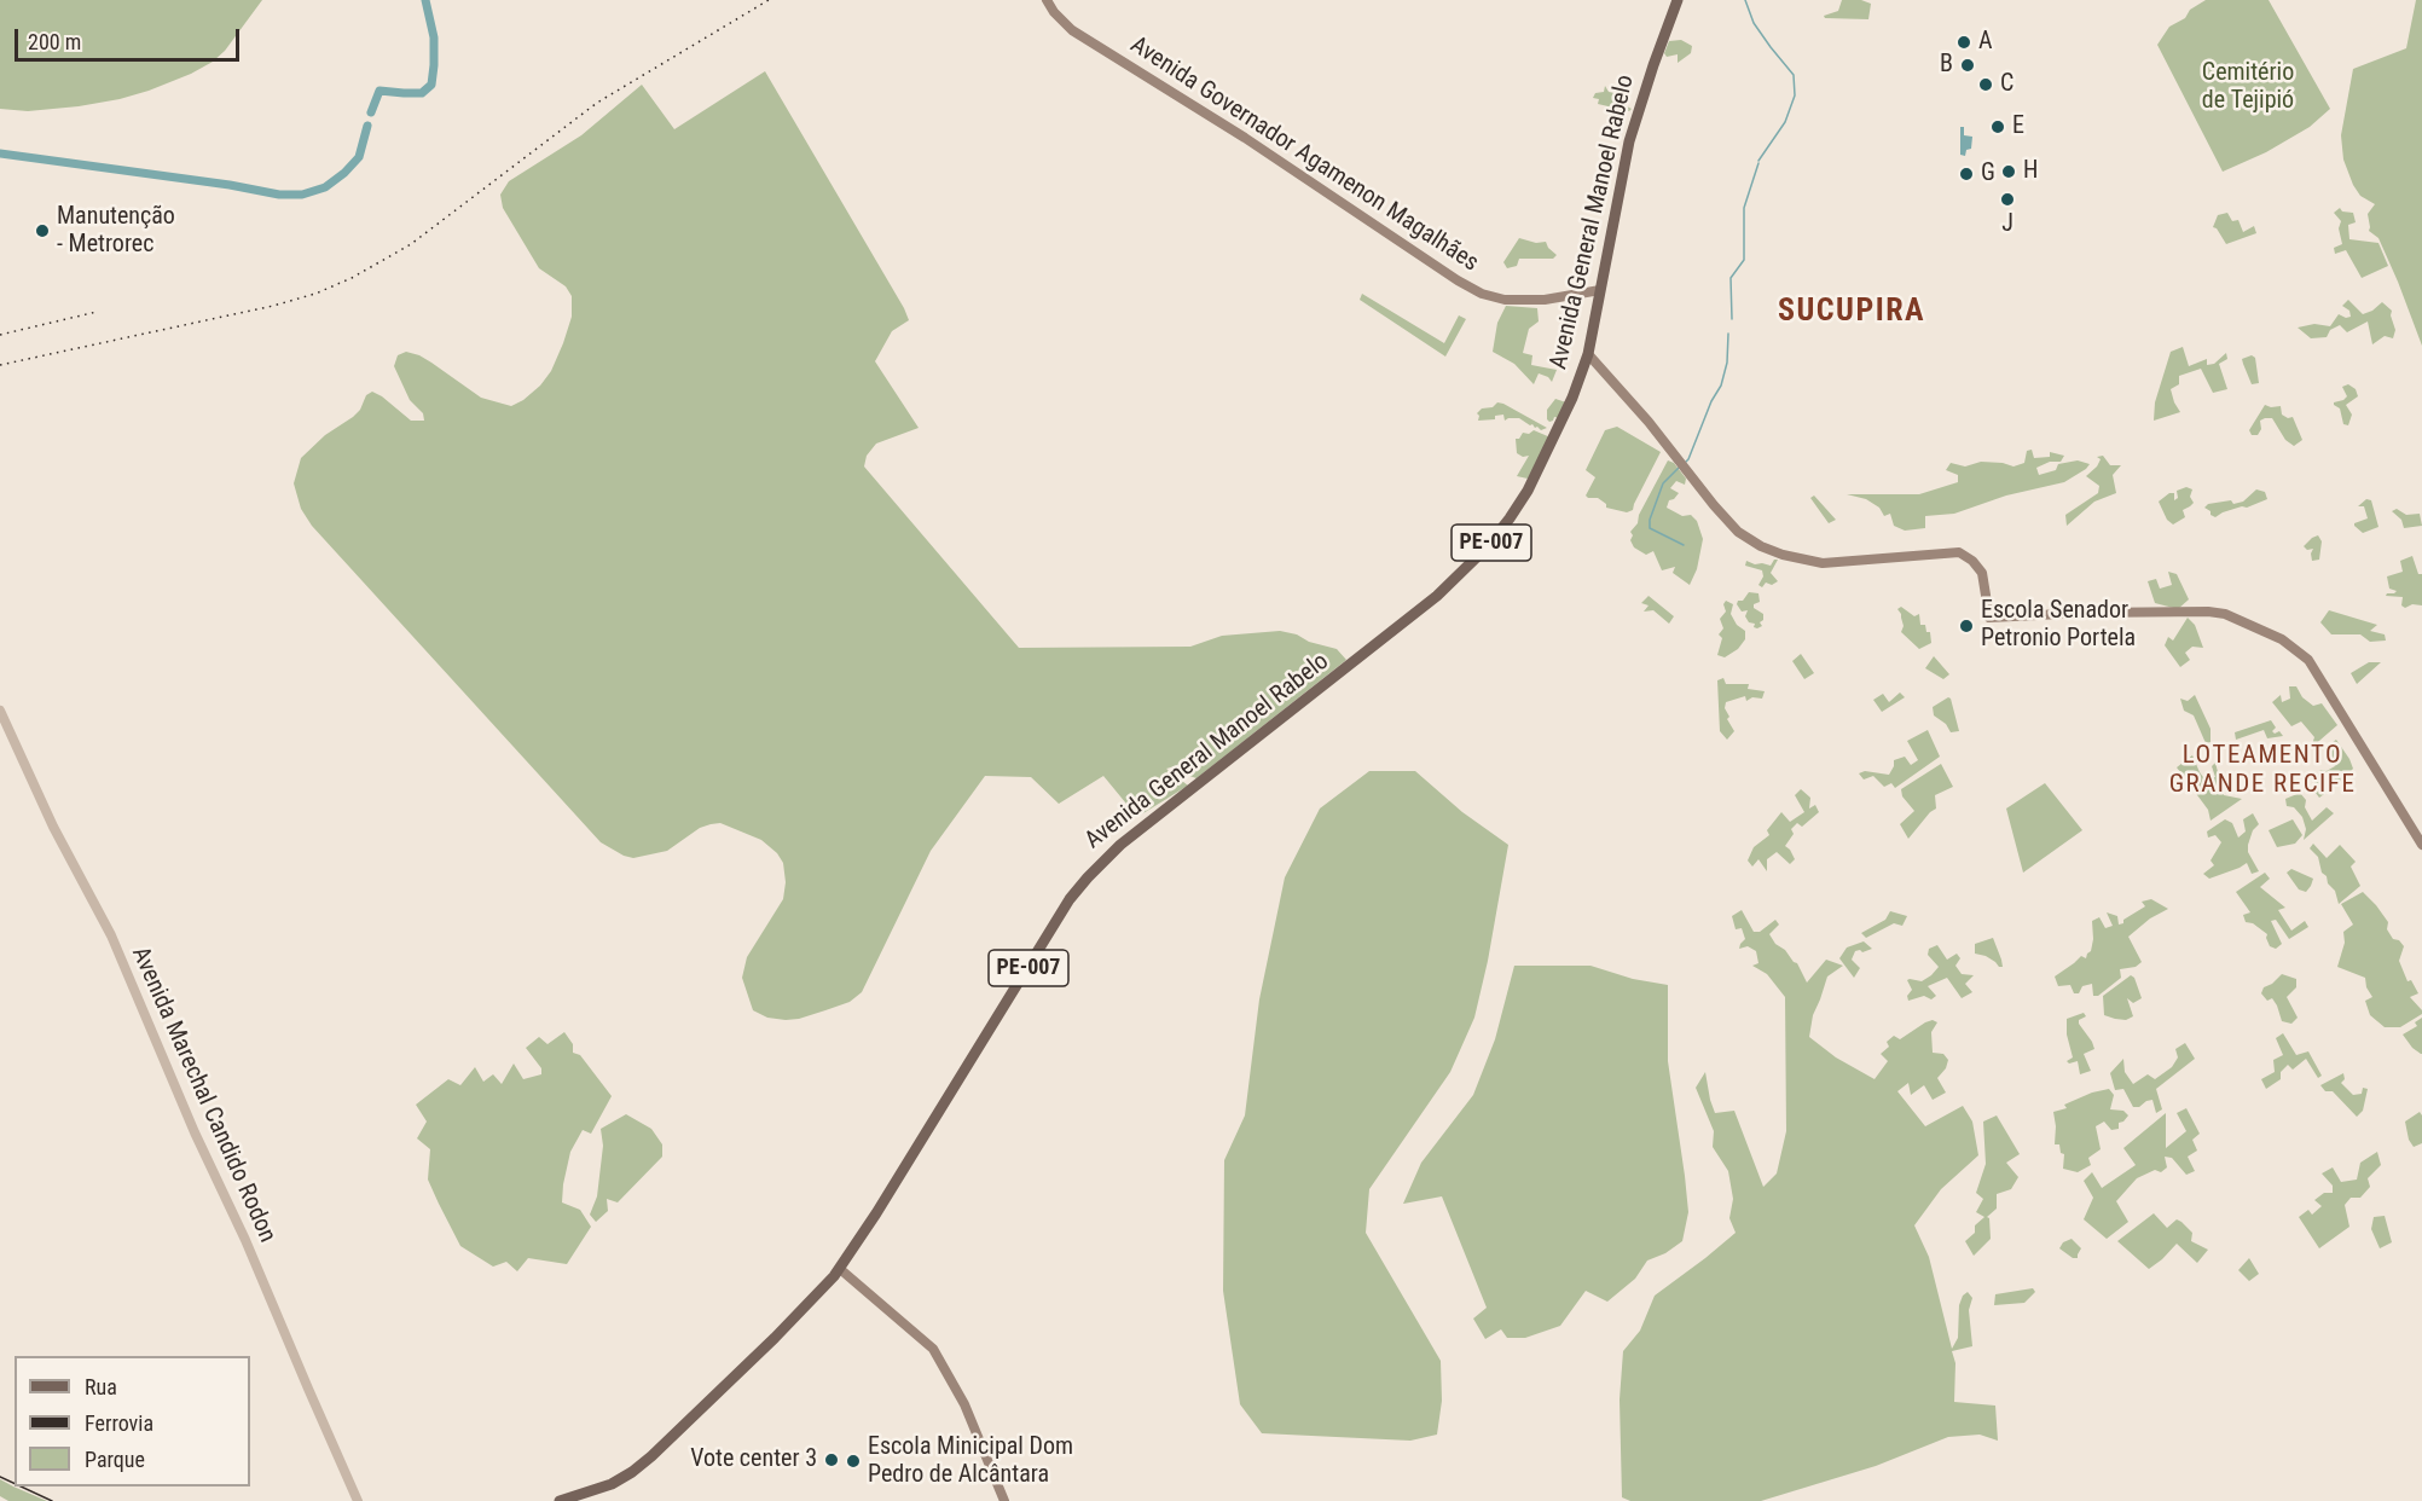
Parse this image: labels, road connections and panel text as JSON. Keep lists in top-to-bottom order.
{
  "streets": {
    "main road": ["Avenida Governador Agamenon Magalhães", "Avenida General Manoel Rabelo", "PE-007"],
    "street": ["Avenida Marechal Candido Rodon"]
  },
  "crossings": [
    ["Avenida Governador Agamenon Magalhães", "Avenida General Manoel Rabelo"]
  ],
  "districts": ["SUCUPIRA", "LOTEAMENTO GRANDE RECIFE"],
  "parks": ["Cemitério de Tejipió"],
  "places": [
    "A",
    "B",
    "C",
    "E",
    "H",
    "G",
    "J",
    "Manutenção - Metrorec",
    "Escola Senador Petronio Portela",
    "Vote center 3",
    "Escola Minicipal Dom Pedro de Alcântara"
  ],
  "legend": ["Rua", "Ferrovia", "Parque"],
  "scale_bar": "200 m"
}
